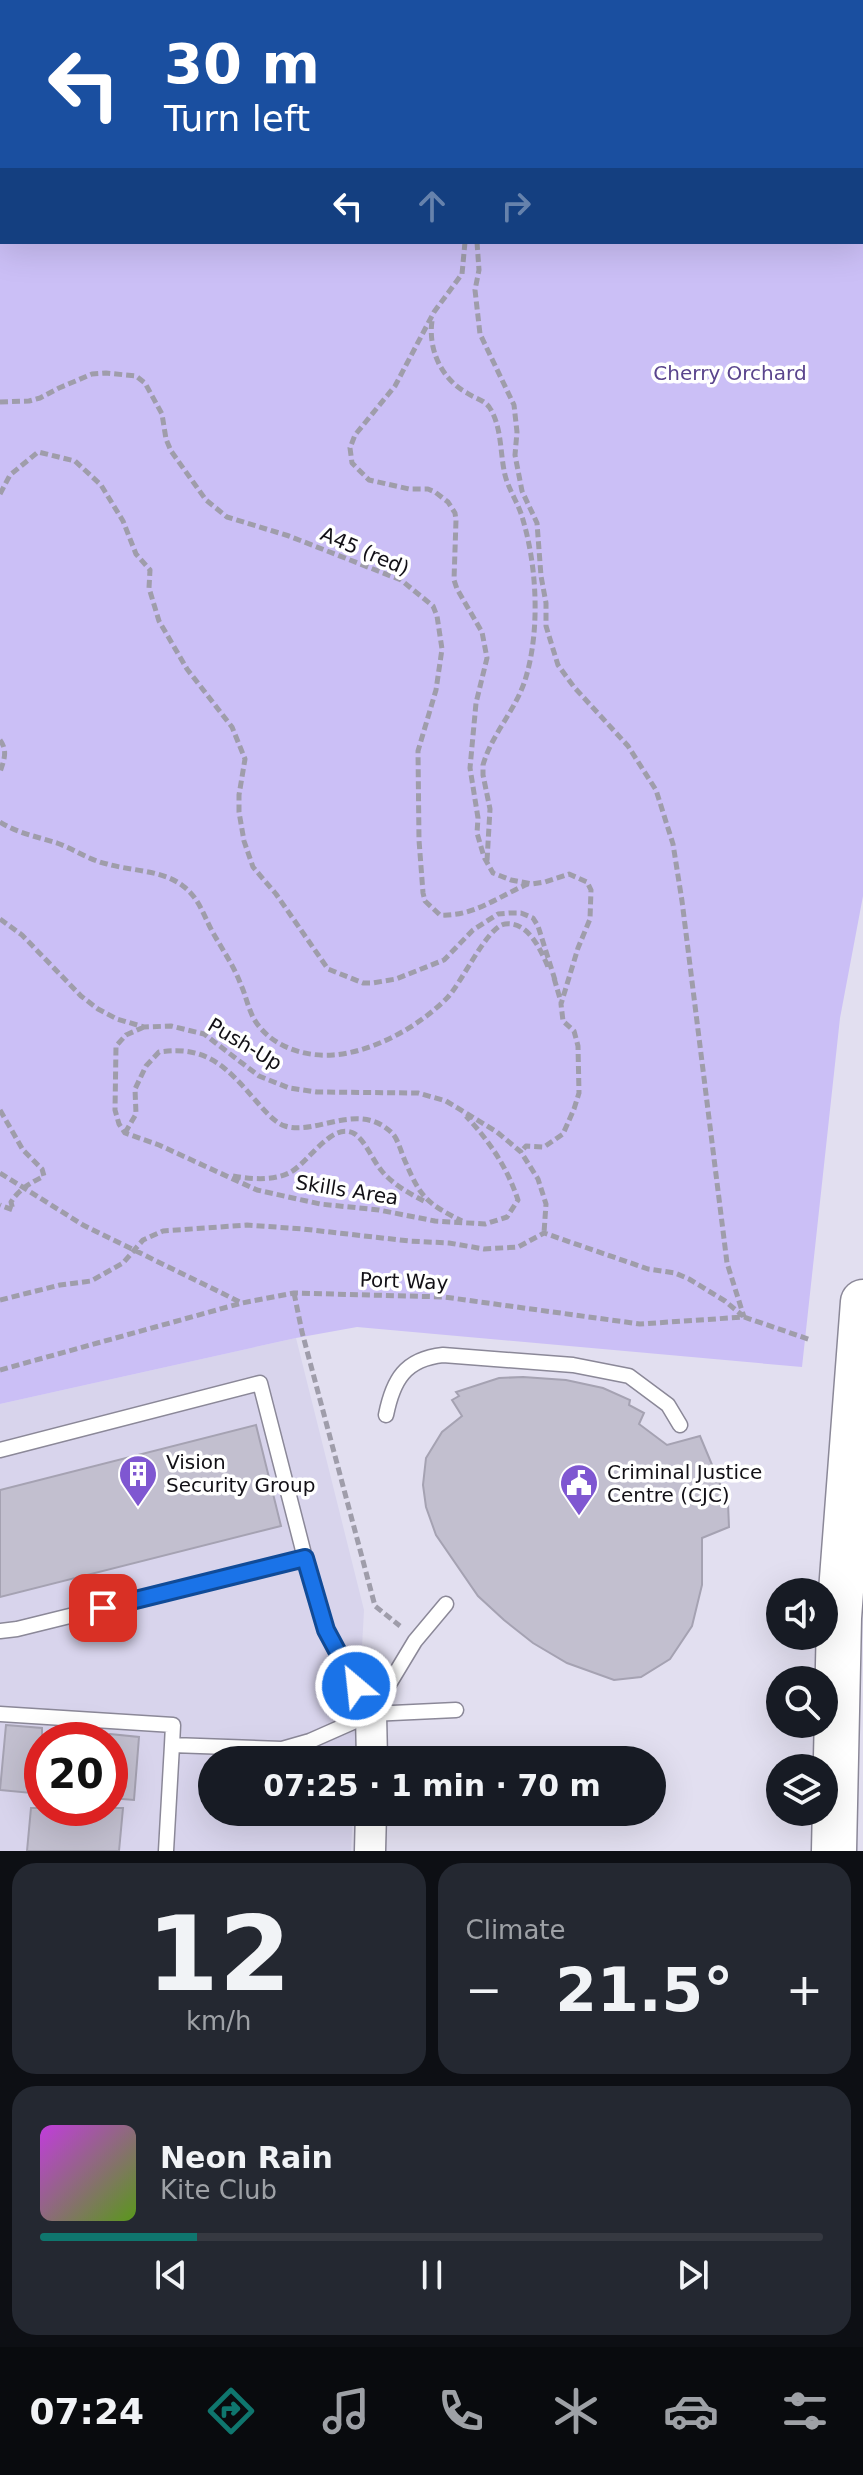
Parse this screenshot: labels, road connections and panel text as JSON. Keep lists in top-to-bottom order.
{
  "streets": {
    "path": [
      "A45 (red)",
      "Push-Up",
      "Skills Area",
      "Port Way"
    ]
  },
  "crossings": [
    ["Push-Up", "Skills Area"]
  ],
  "parks": ["Cherry Orchard"],
  "places": {
    "building": ["Vision Security Group"],
    "public building": ["Criminal Justice Centre (CJC)"]
  },
  "page": {
    "turn": ["30 m", "Turn left"],
    "limit": "20",
    "trip": "07:25 · 1 min · 70 m",
    "tile": [
      ["12", "km/h"],
      "Climate"
    ],
    "heat": ["−", "21.5°", "+"],
    "song": ["Neon Rain", "Kite Club"],
    "tabs": "07:24"
  }
}
